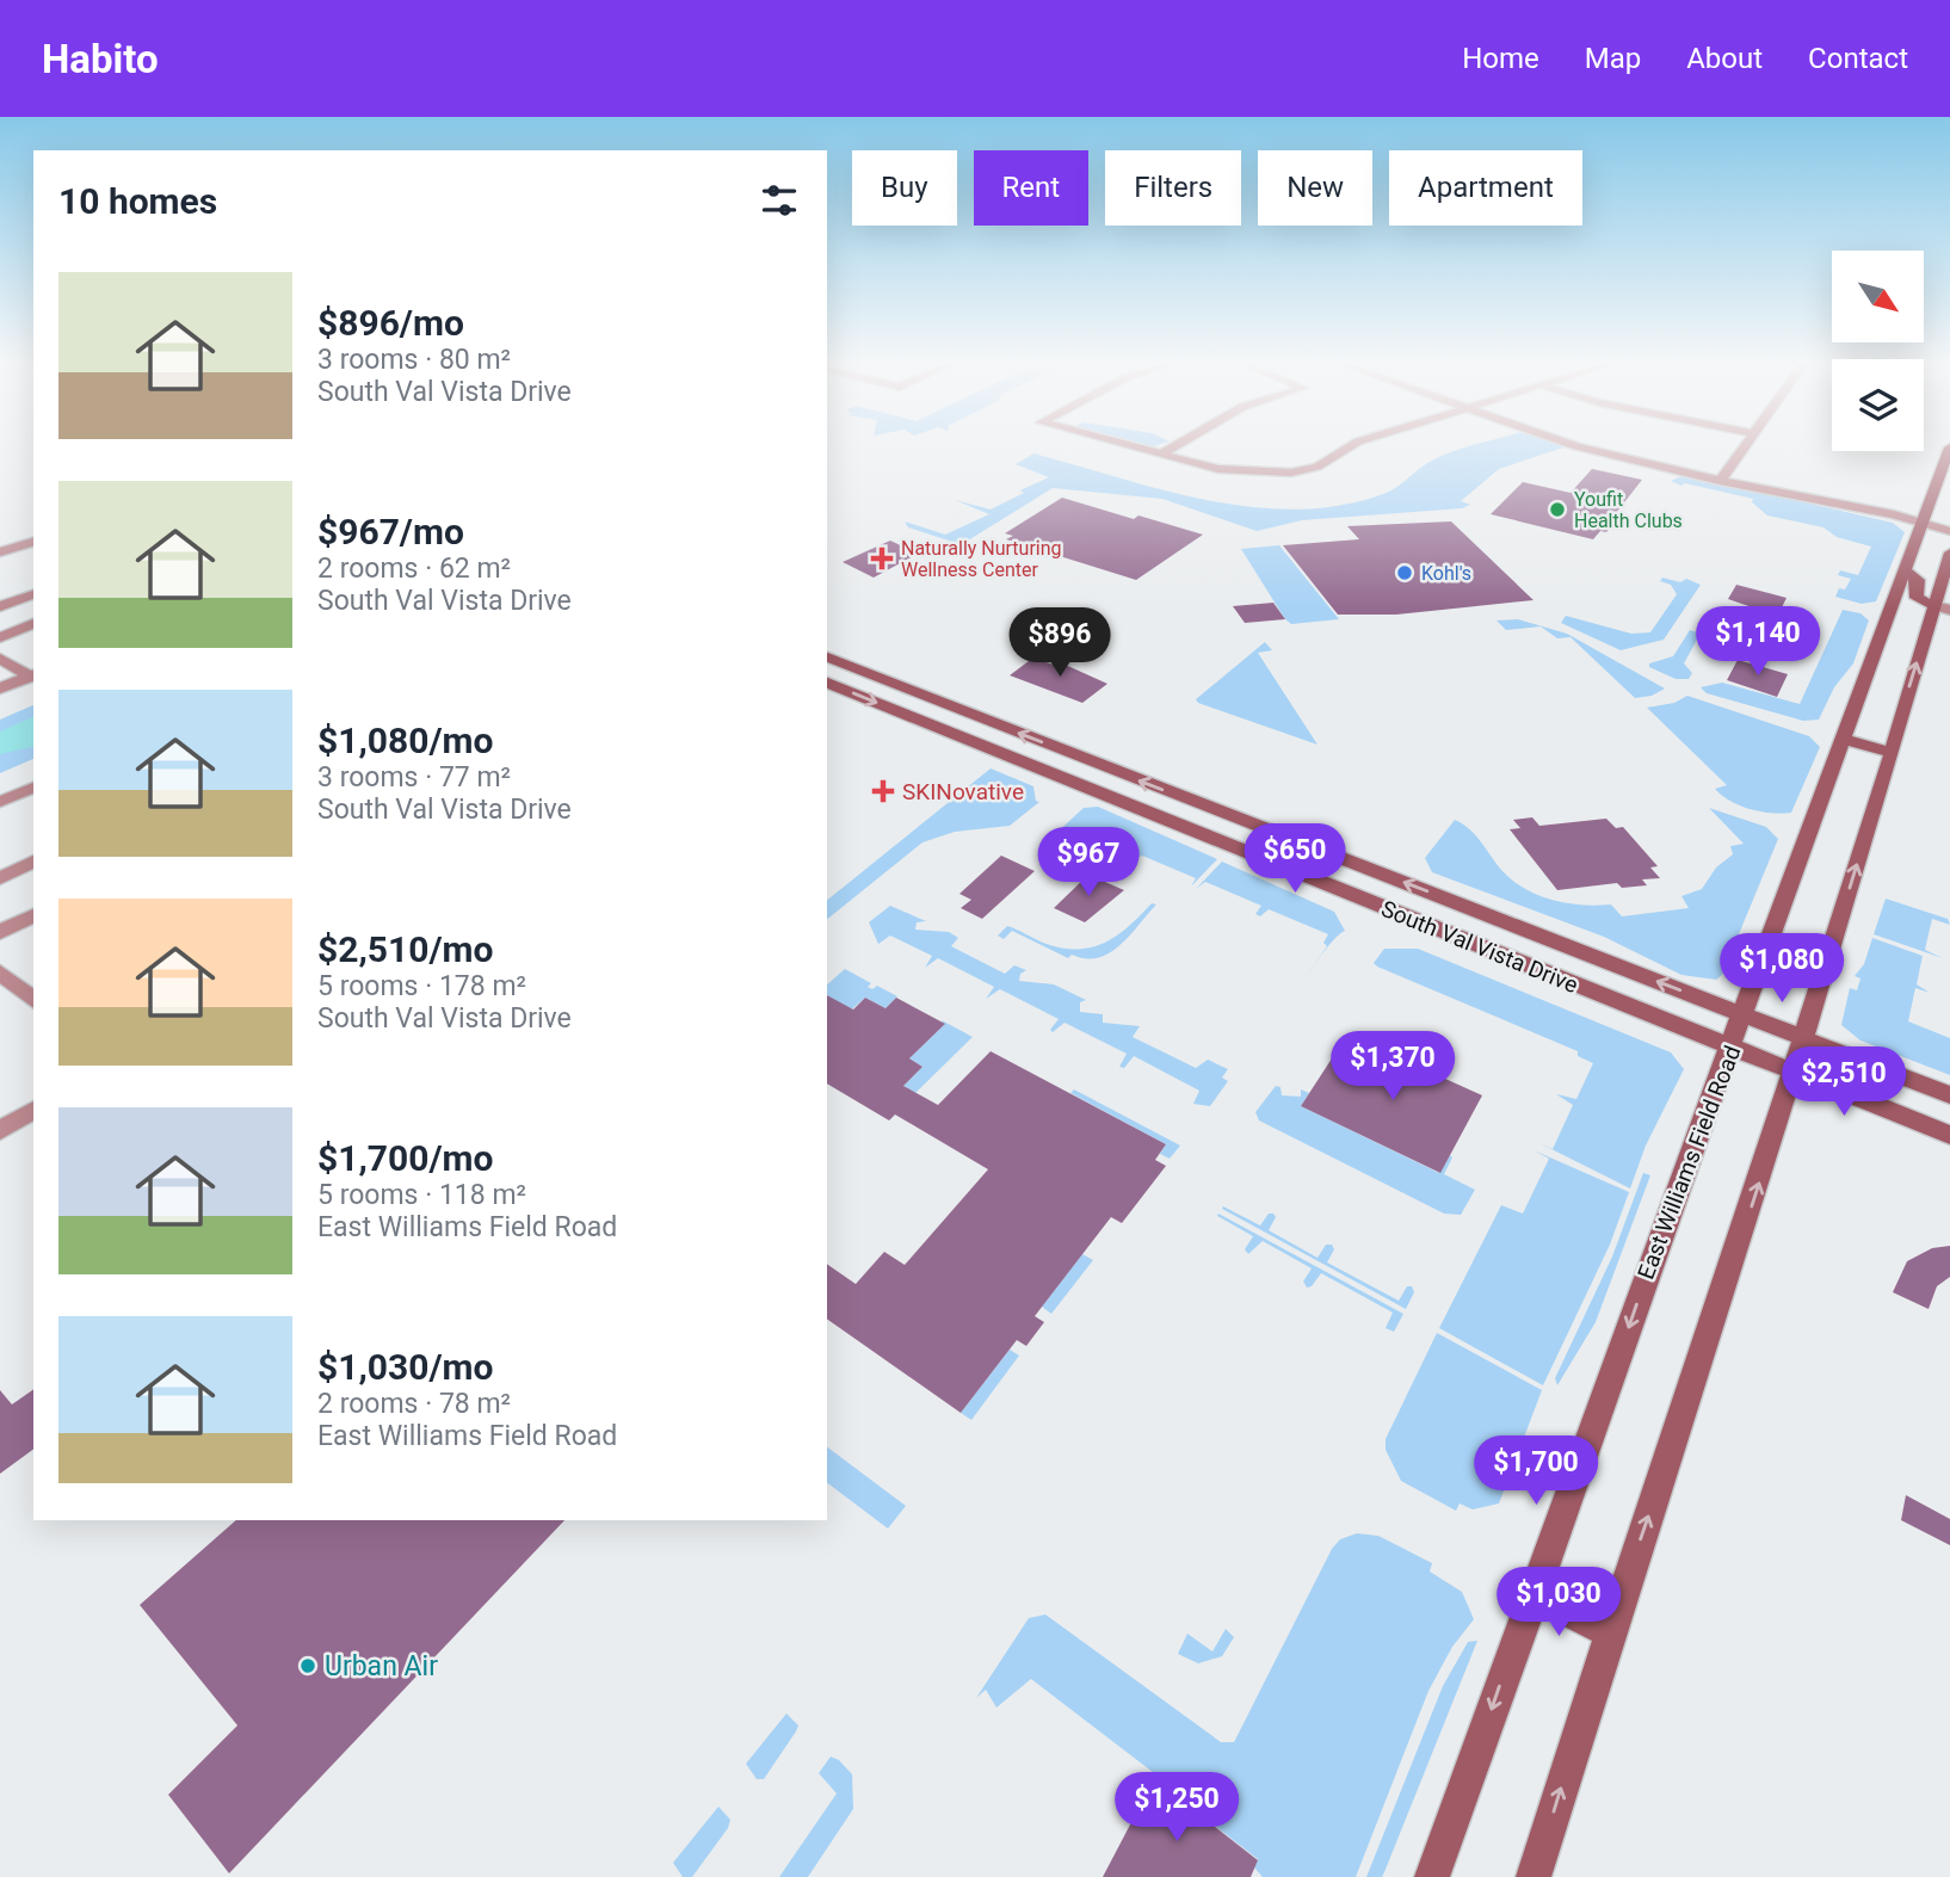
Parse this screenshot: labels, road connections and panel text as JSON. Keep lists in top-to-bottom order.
{
  "streets": {
    "main road": ["South Val Vista Drive", "East Williams Field Road"]
  },
  "crossings": [
    ["South Val Vista Drive", "East Williams Field Road"]
  ],
  "places": {
    "other": ["Youfit Health Clubs", "Kohl's", "Urban Air"],
    "health": ["Naturally Nurturing Wellness Center", "SKINovative"]
  },
  "north": "bottom right",
  "page": {
    "header": "Habito",
    "nav": [
      "Home",
      "Map",
      "About",
      "Contact"
    ],
    "chip": [
      "Buy",
      "Rent",
      "Filters",
      "New",
      "Apartment"
    ],
    "heading": "10 homes",
    "list": [
      {
        "name": "$896/mo",
        "note": "3 rooms · 80 m² · South Val Vista Drive"
      },
      {
        "name": "$967/mo",
        "note": "2 rooms · 62 m² · South Val Vista Drive"
      },
      {
        "name": "$1,080/mo",
        "note": "3 rooms · 77 m² · South Val Vista Drive"
      },
      {
        "name": "$2,510/mo",
        "note": "5 rooms · 178 m² · South Val Vista Drive"
      },
      {
        "name": "$1,700/mo",
        "note": "5 rooms · 118 m² · East Williams Field Road"
      },
      {
        "name": "$1,030/mo",
        "note": "2 rooms · 78 m² · East Williams Field Road"
      }
    ],
    "price": [
      "$1,140",
      "$896",
      "$650",
      "$967",
      "$1,080",
      "$1,370",
      "$2,510",
      "$1,700",
      "$1,030",
      "$1,250"
    ]
  }
}
